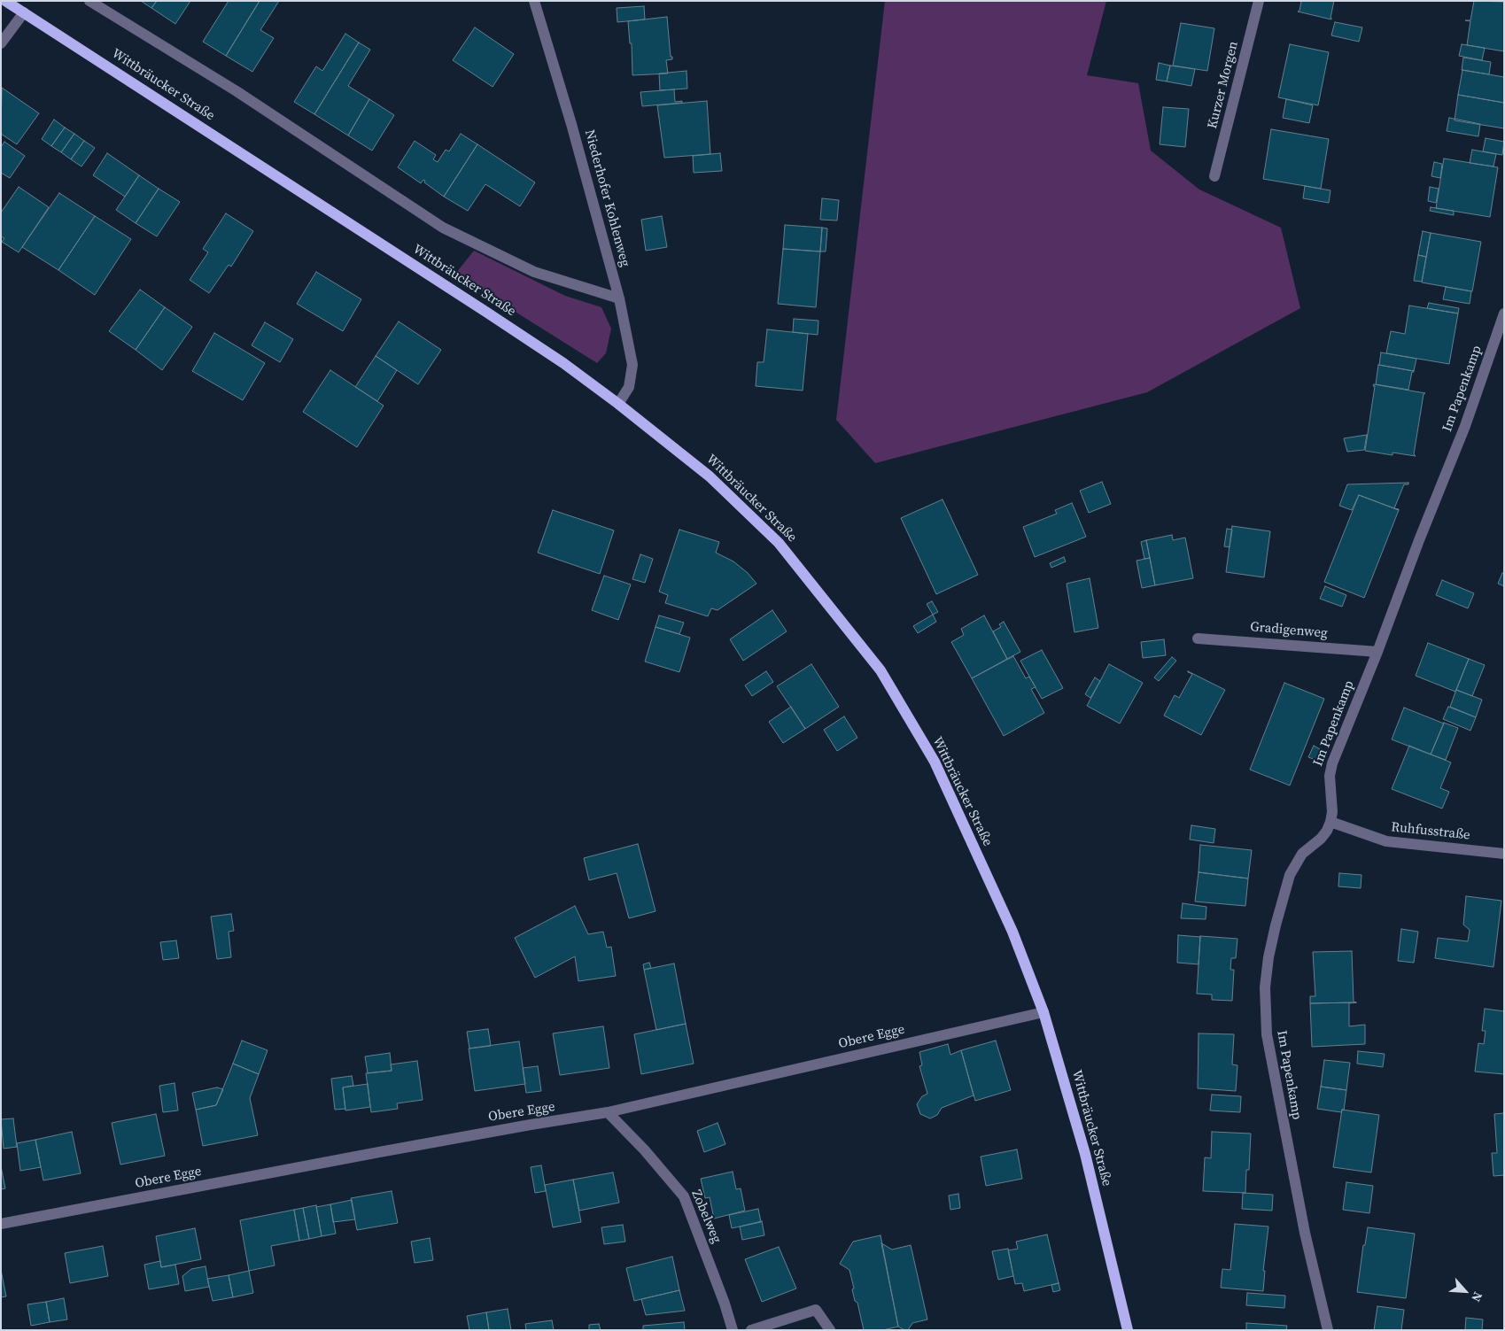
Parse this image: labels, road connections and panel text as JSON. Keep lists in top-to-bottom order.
{
  "streets": {
    "main road": ["Wittbräucker Straße"],
    "street": [
      "Kurzer Morgen",
      "Niederhofer Kohlenweg",
      "Im Papenkamp",
      "Gradigenweg",
      "Ruhfusstraße",
      "Obere Egge",
      "Zobelweg"
    ]
  },
  "crossings": [
    ["Wittbräucker Straße", "Niederhofer Kohlenweg"],
    ["Wittbräucker Straße", "Obere Egge"],
    ["Im Papenkamp", "Gradigenweg"],
    ["Im Papenkamp", "Ruhfusstraße"],
    ["Obere Egge", "Zobelweg"]
  ],
  "north": "bottom right"
}
